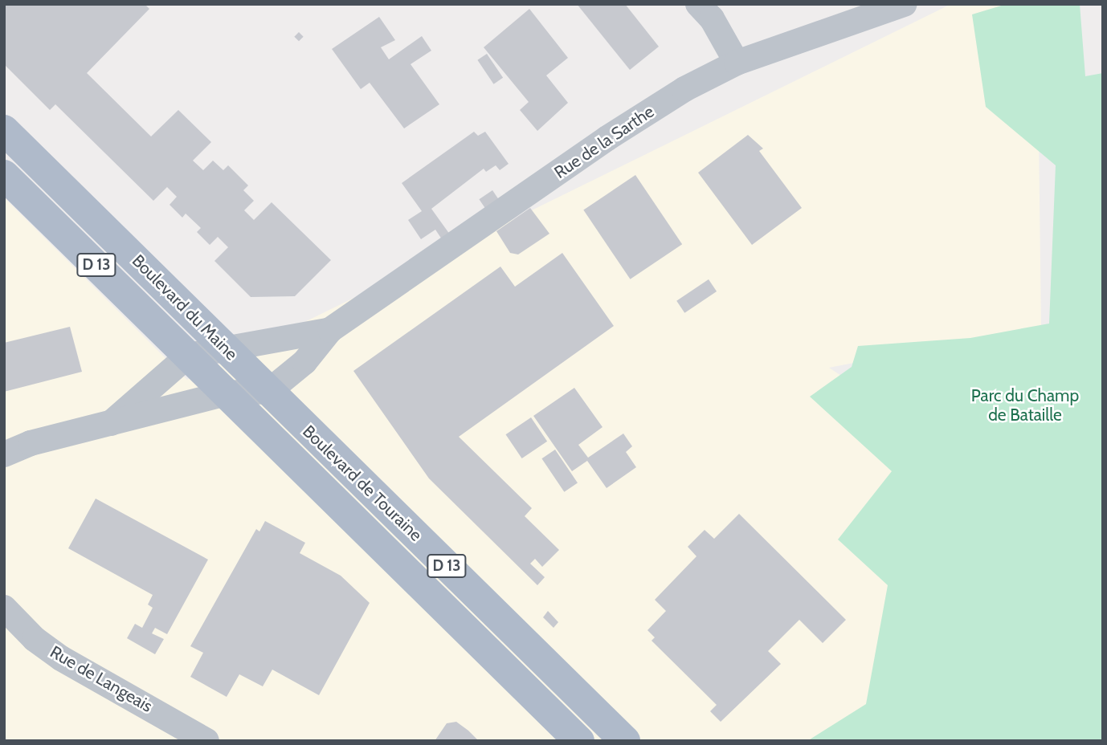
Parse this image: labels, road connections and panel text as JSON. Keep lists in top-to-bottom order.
{
  "streets": {
    "main road": ["D 13", "Boulevard du Maine", "Boulevard de Touraine"],
    "street": ["Rue de la Sarthe", "Rue de Langeais"]
  },
  "crossings": [
    ["Rue de la Sarthe", "Boulevard du Maine"],
    ["Rue de la Sarthe", "Boulevard de Touraine"],
    ["Boulevard du Maine", "Boulevard de Touraine"]
  ],
  "parks": ["Parc du Champ de Bataille"]
}
